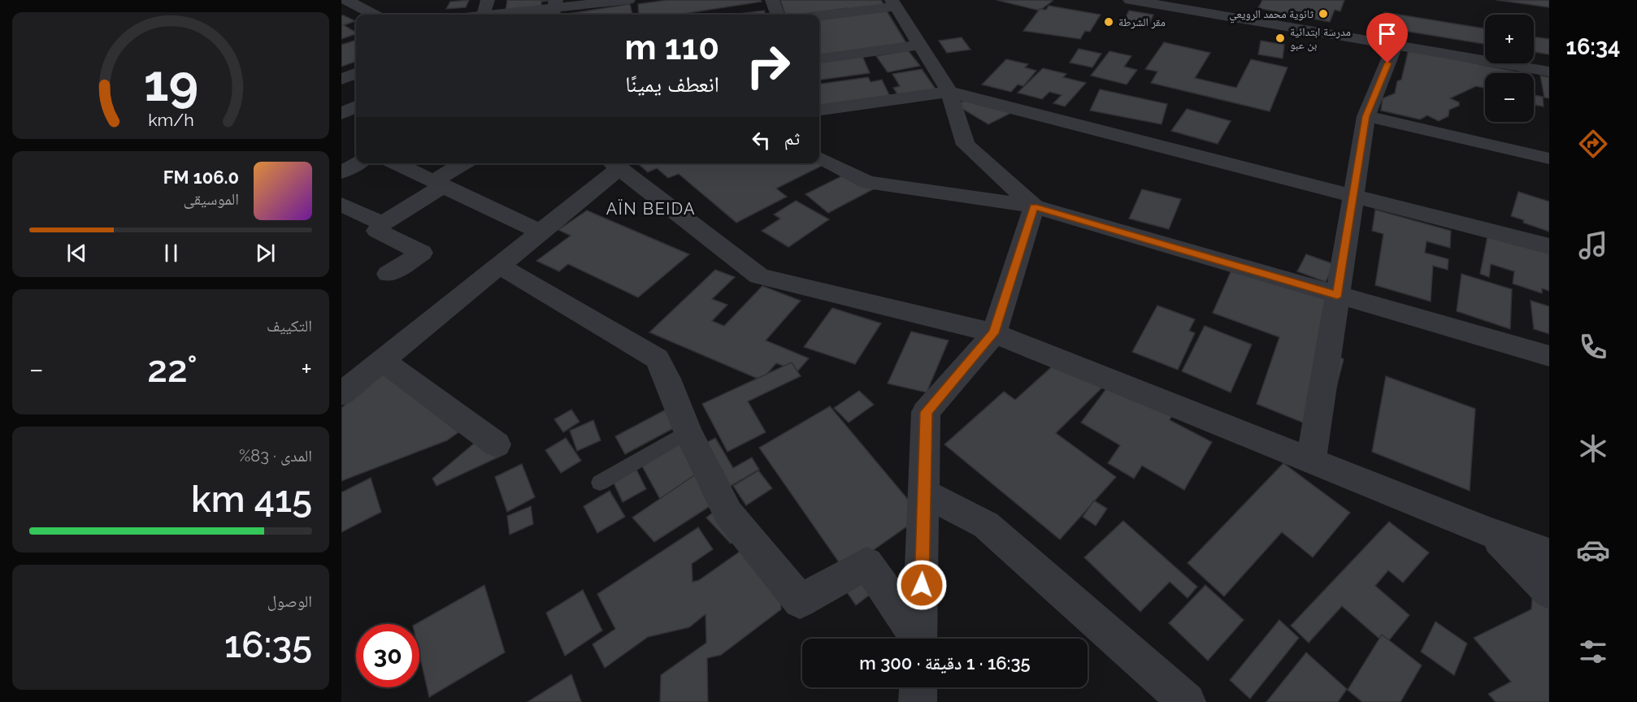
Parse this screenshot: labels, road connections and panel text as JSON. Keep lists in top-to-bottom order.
{
  "districts": ["AÏN BEIDA"],
  "places": ["ثانوية محمد الرويعي", "مقر الشرطة", "مدرسة ابتدائية بن عبو"],
  "page": {
    "tabs": "16:34",
    "map_buttons": ["+", "−"],
    "turn": ["110 m", "انعطف يمينًا"],
    "then": "ثم",
    "song": ["106.0 FM", "الموسيقى"],
    "tile": [
      "التكييف",
      ["المدى · 83%", "415 km"],
      ["الوصول", "16:35"]
    ],
    "heat": ["−", "22°", "+"],
    "limit": "30",
    "trip": "16:35 · 1 دقيقة · 300 m",
    "gauge": ["19", "km/h"]
  }
}
